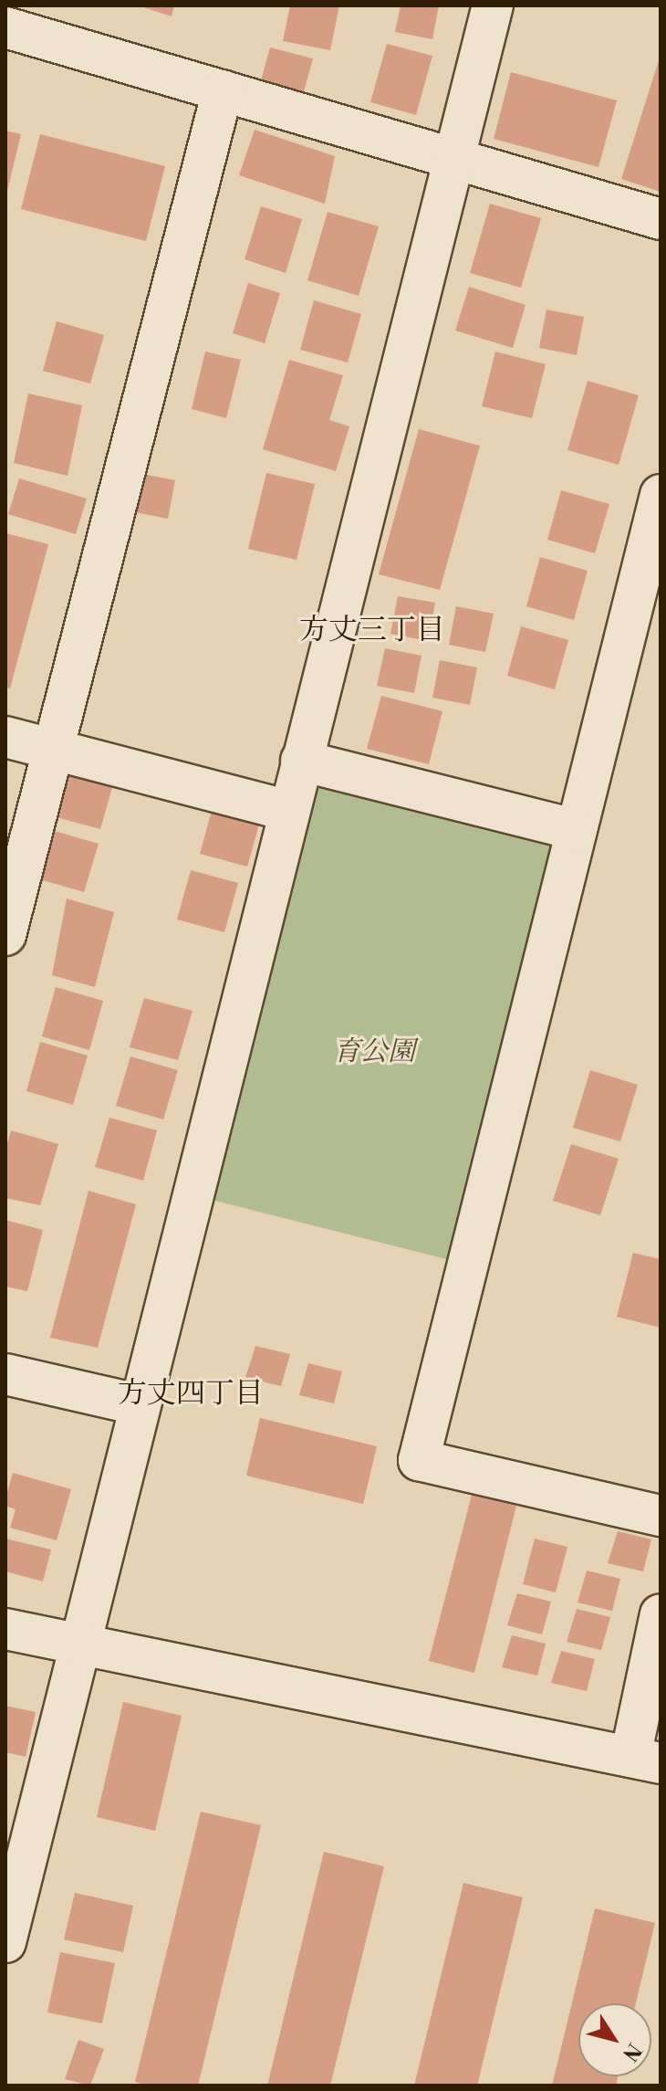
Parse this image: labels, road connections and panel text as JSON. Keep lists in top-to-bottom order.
{
  "districts": ["方丈三丁目", "方丈四丁目"],
  "parks": ["育公園"],
  "north": "bottom right"
}
